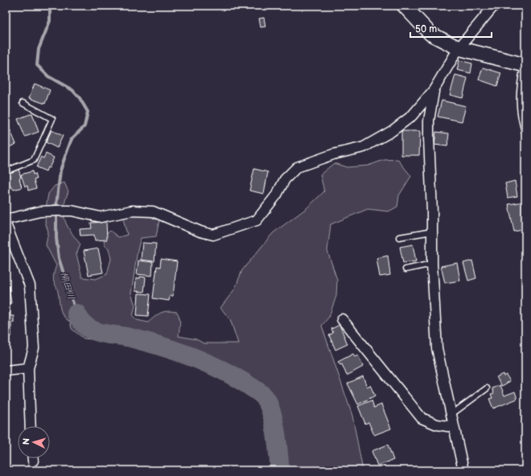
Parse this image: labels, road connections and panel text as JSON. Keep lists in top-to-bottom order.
{
  "water": ["柳田川"],
  "scale_bar": "50 m",
  "north": "left"
}
